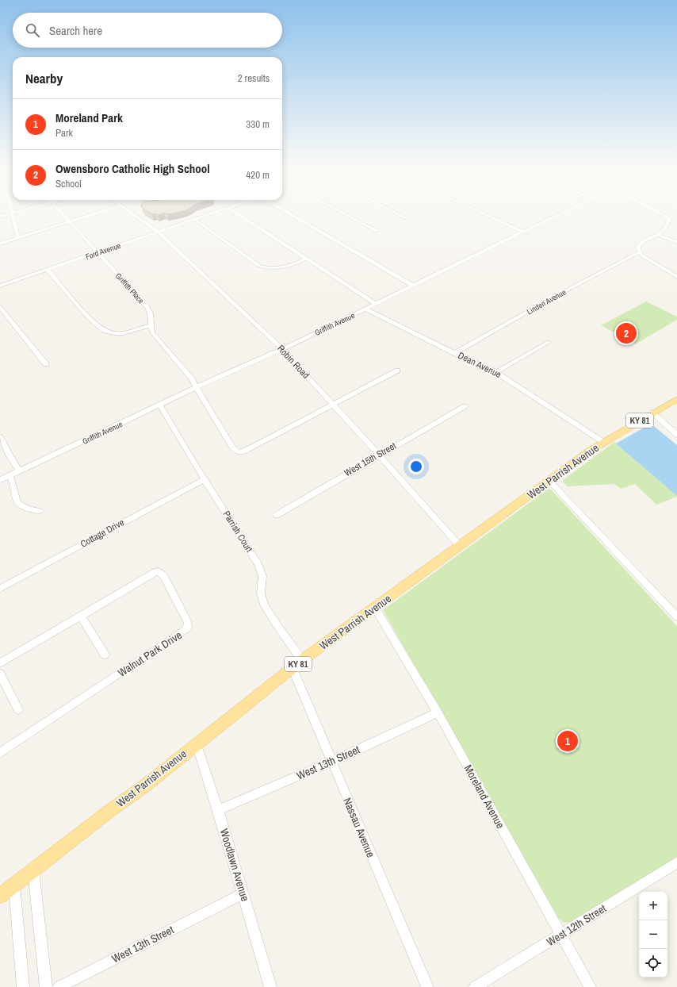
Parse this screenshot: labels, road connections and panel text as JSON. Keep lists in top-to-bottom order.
{
  "streets": {
    "main road": ["KY 81", "West Parrish Avenue"],
    "street": [
      "Ford Avenue",
      "Griffith Place",
      "Linden Avenue",
      "Griffith Avenue",
      "Robin Road",
      "Dean Avenue",
      "West 15th Street",
      "Parrish Court",
      "Cottage Drive",
      "Walnut Park Drive",
      "West 13th Street",
      "Moreland Avenue",
      "Nassau Avenue",
      "Woodlawn Avenue",
      "West 12th Street"
    ]
  },
  "crossings": [
    ["Ford Avenue", "Griffith Place"],
    ["Ford Avenue", "Robin Road"],
    ["Griffith Place", "Griffith Avenue"],
    ["Griffith Place", "Robin Road"],
    ["Linden Avenue", "Dean Avenue"],
    ["Griffith Avenue", "Robin Road"],
    ["Griffith Avenue", "Dean Avenue"],
    ["Griffith Avenue", "Parrish Court"],
    ["Robin Road", "West 15th Street"],
    ["Robin Road", "West Parrish Avenue"],
    ["Dean Avenue", "West Parrish Avenue"],
    ["West Parrish Avenue", "Parrish Court"],
    ["West Parrish Avenue", "Moreland Avenue"],
    ["West Parrish Avenue", "Nassau Avenue"],
    ["West Parrish Avenue", "Woodlawn Avenue"],
    ["Parrish Court", "Cottage Drive"],
    ["West 13th Street", "Moreland Avenue"],
    ["West 13th Street", "Nassau Avenue"],
    ["West 13th Street", "Woodlawn Avenue"],
    ["Moreland Avenue", "West 12th Street"]
  ],
  "page": {
    "search": "Search here",
    "heading": ["Nearby", "2 results"],
    "list": [
      {
        "mark": "1",
        "name": "Moreland Park",
        "note": "Park",
        "value": "330 m"
      },
      {
        "mark": "2",
        "name": "Owensboro Catholic High School",
        "note": "School",
        "value": "420 m"
      }
    ],
    "pins": ["2", "1"],
    "map_buttons": ["+", "−"]
  }
}
